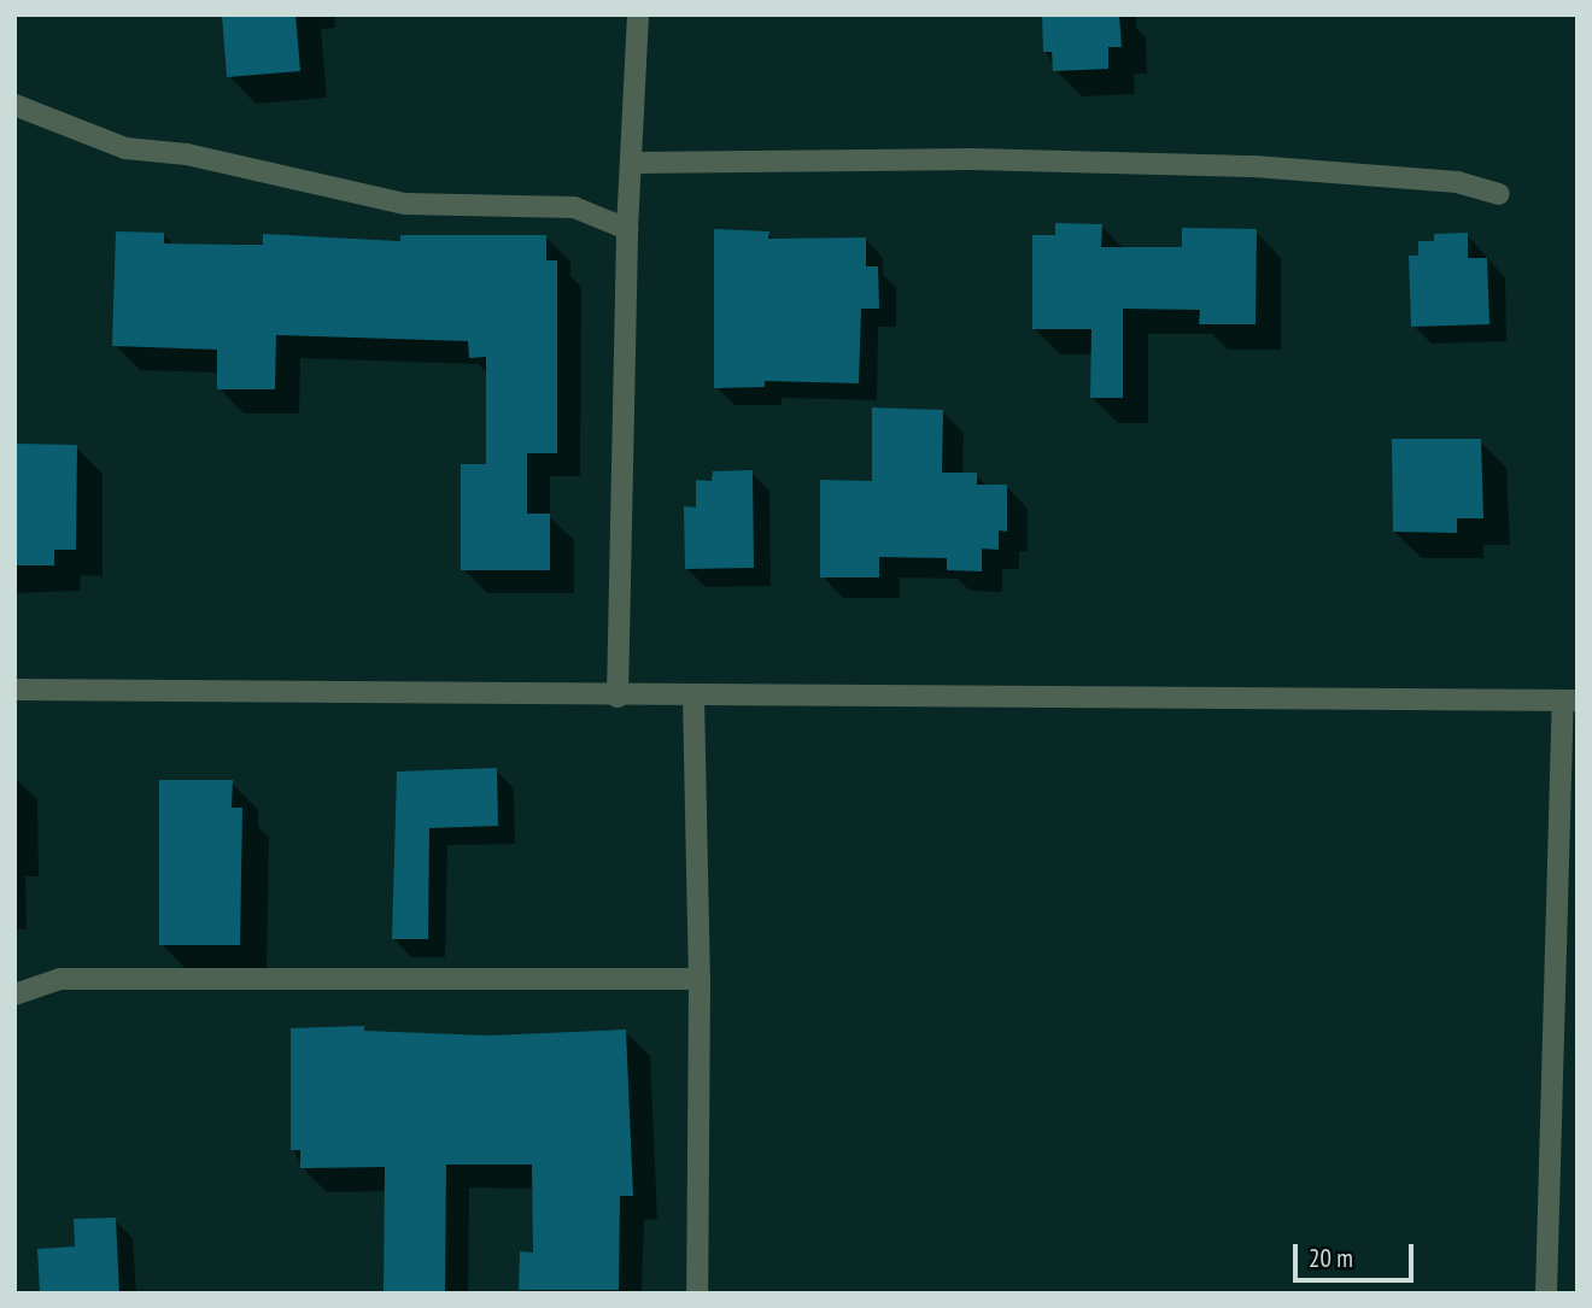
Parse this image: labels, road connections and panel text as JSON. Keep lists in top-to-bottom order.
{
  "scale_bar": "20 m"
}
